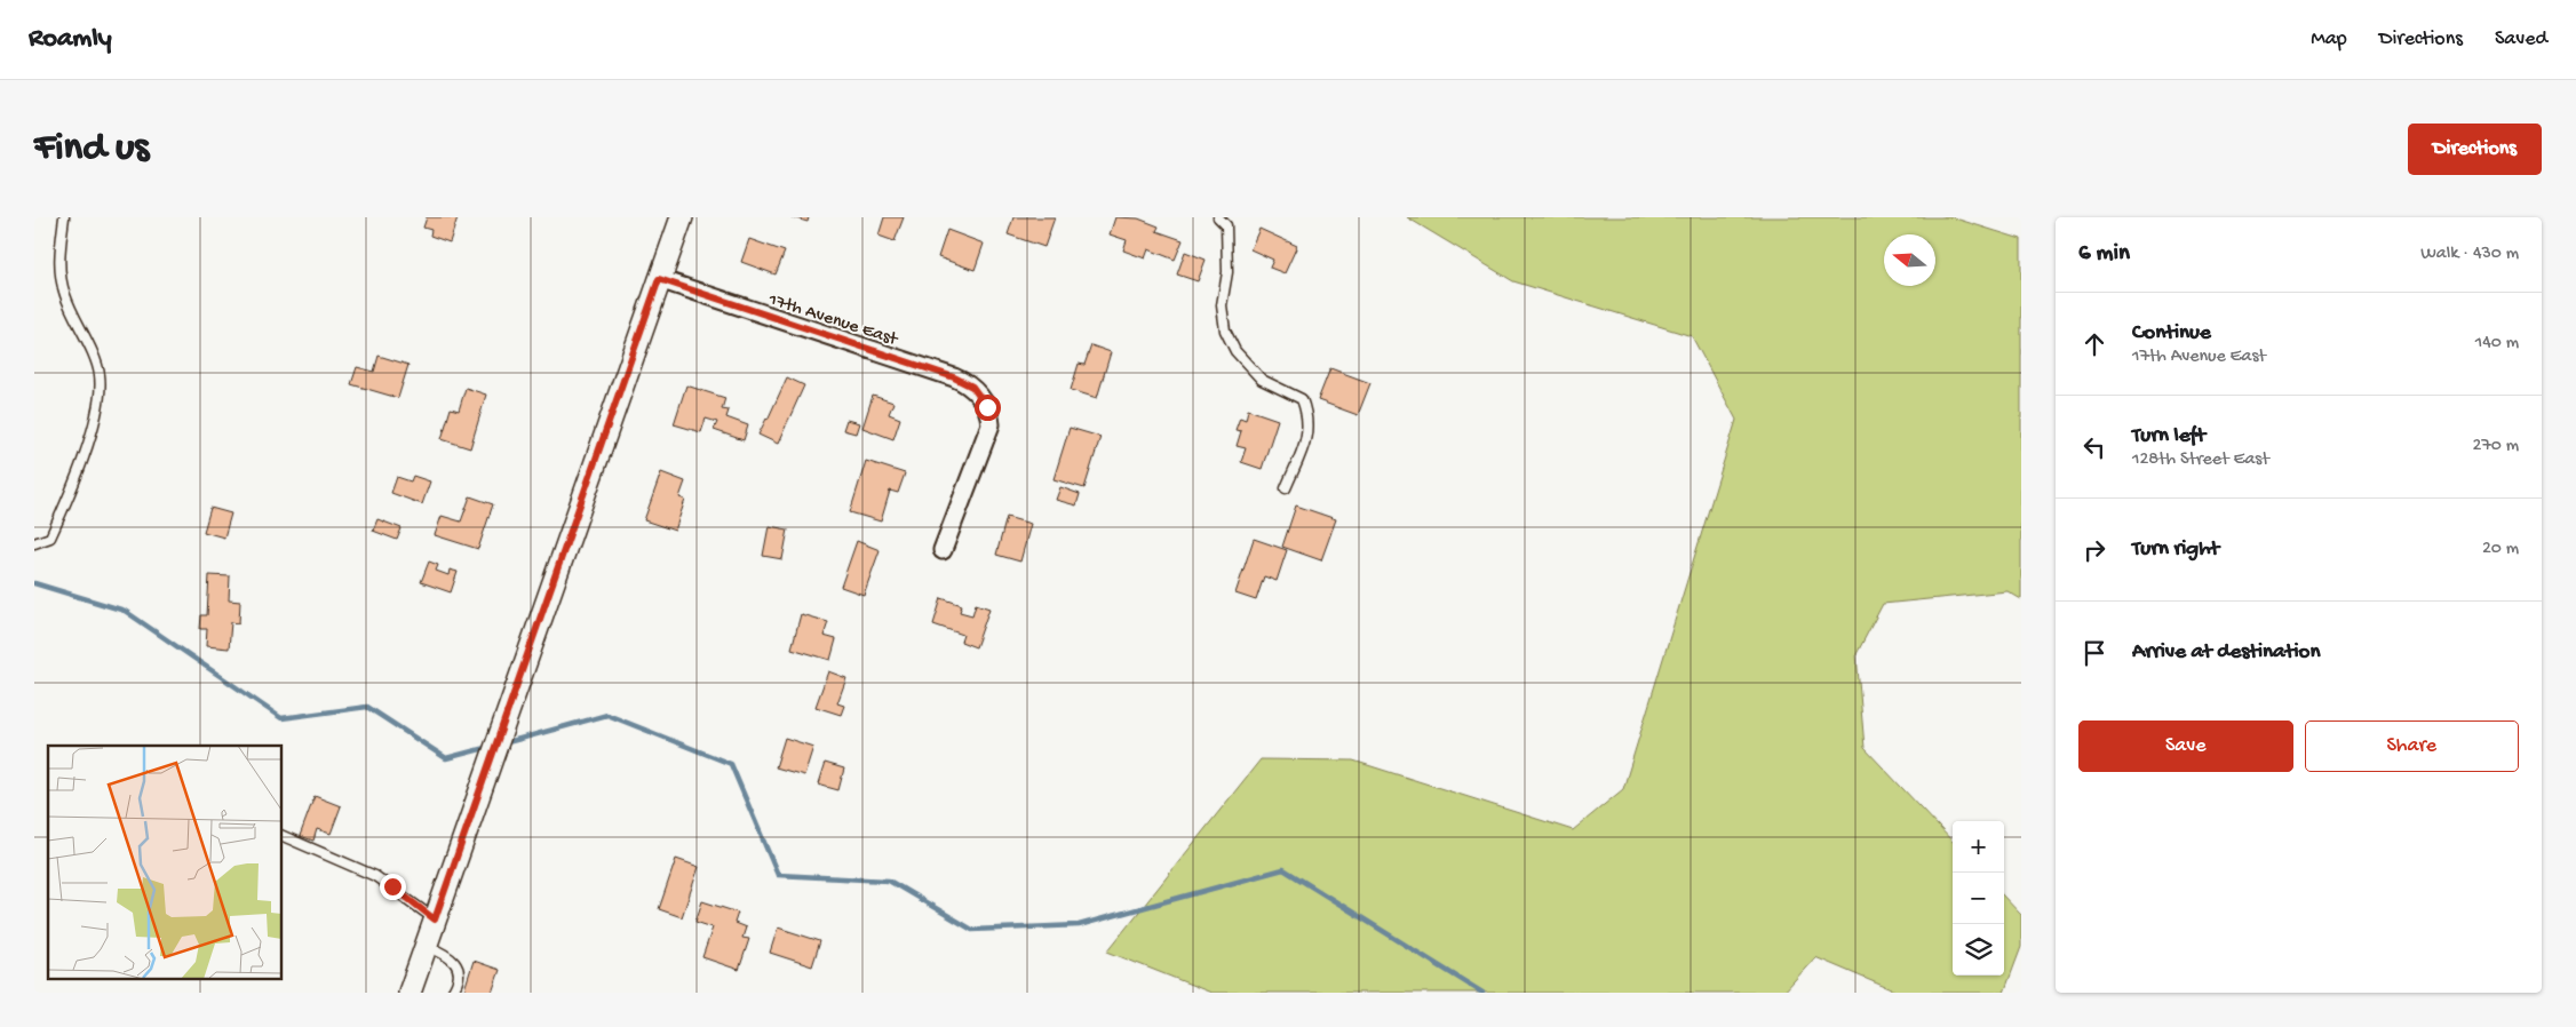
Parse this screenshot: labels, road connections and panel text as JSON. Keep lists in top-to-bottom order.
{
  "streets": {
    "street": ["17th Avenue East"]
  },
  "north": "left",
  "page": {
    "header": "Roamly",
    "nav": ["Map", "Directions", "Saved"],
    "buttons": [
      "Directions",
      ["Save", "Share"]
    ],
    "title": "Find us",
    "heading": ["6 min", "Walk · 430 m"],
    "list": [
      ["Continue", "17th Avenue East", "140 m"],
      ["Turn left", "128th Street East", "270 m"],
      ["Turn right", "20 m"],
      "Arrive at destination"
    ],
    "map_buttons": ["+", "−"]
  }
}
